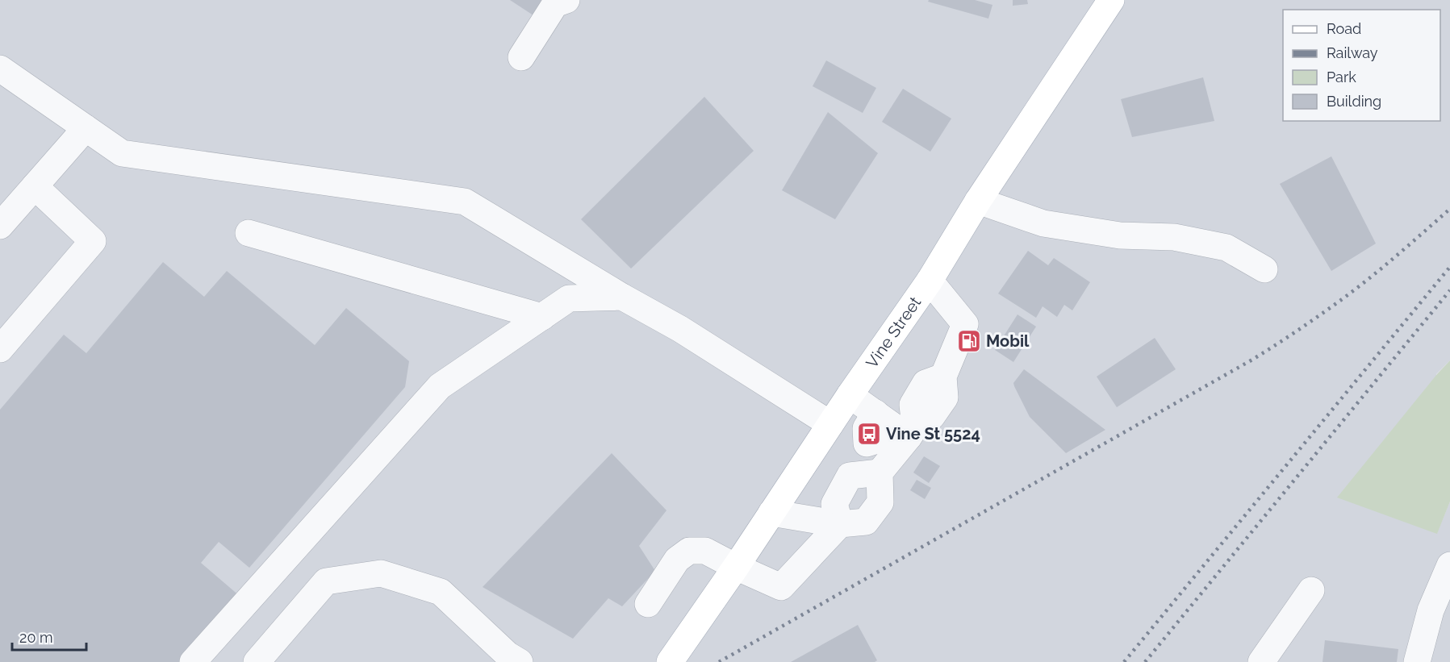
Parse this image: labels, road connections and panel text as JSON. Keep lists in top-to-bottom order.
{
  "streets": {
    "main road": ["Vine Street"]
  },
  "places": {
    "fuel station": ["Mobil"],
    "bus stop": ["Vine St 5524"]
  },
  "legend": [
    "Road",
    "Railway",
    "Park",
    "Building"
  ],
  "scale_bar": "20 m"
}
